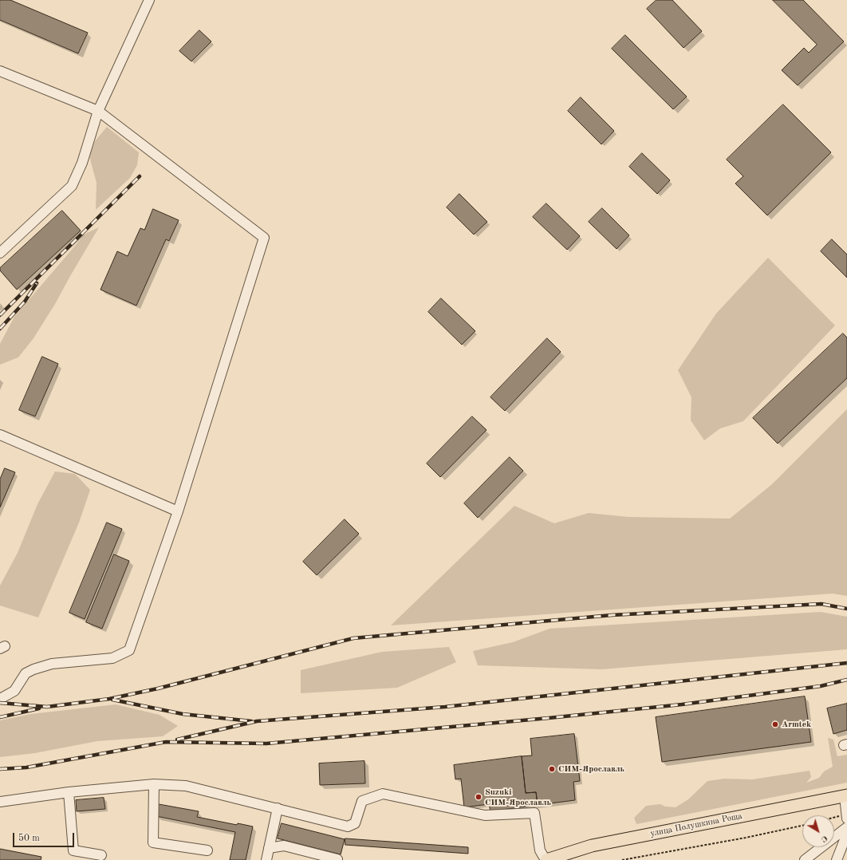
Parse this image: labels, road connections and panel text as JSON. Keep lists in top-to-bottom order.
{
  "streets": {
    "main road": ["улица Полушкина Роща"]
  },
  "places": ["Armtek", "СИМ-Ярославль", "Suzuki СИМ-Ярославль"],
  "scale_bar": "50 m",
  "north": "bottom right"
}
